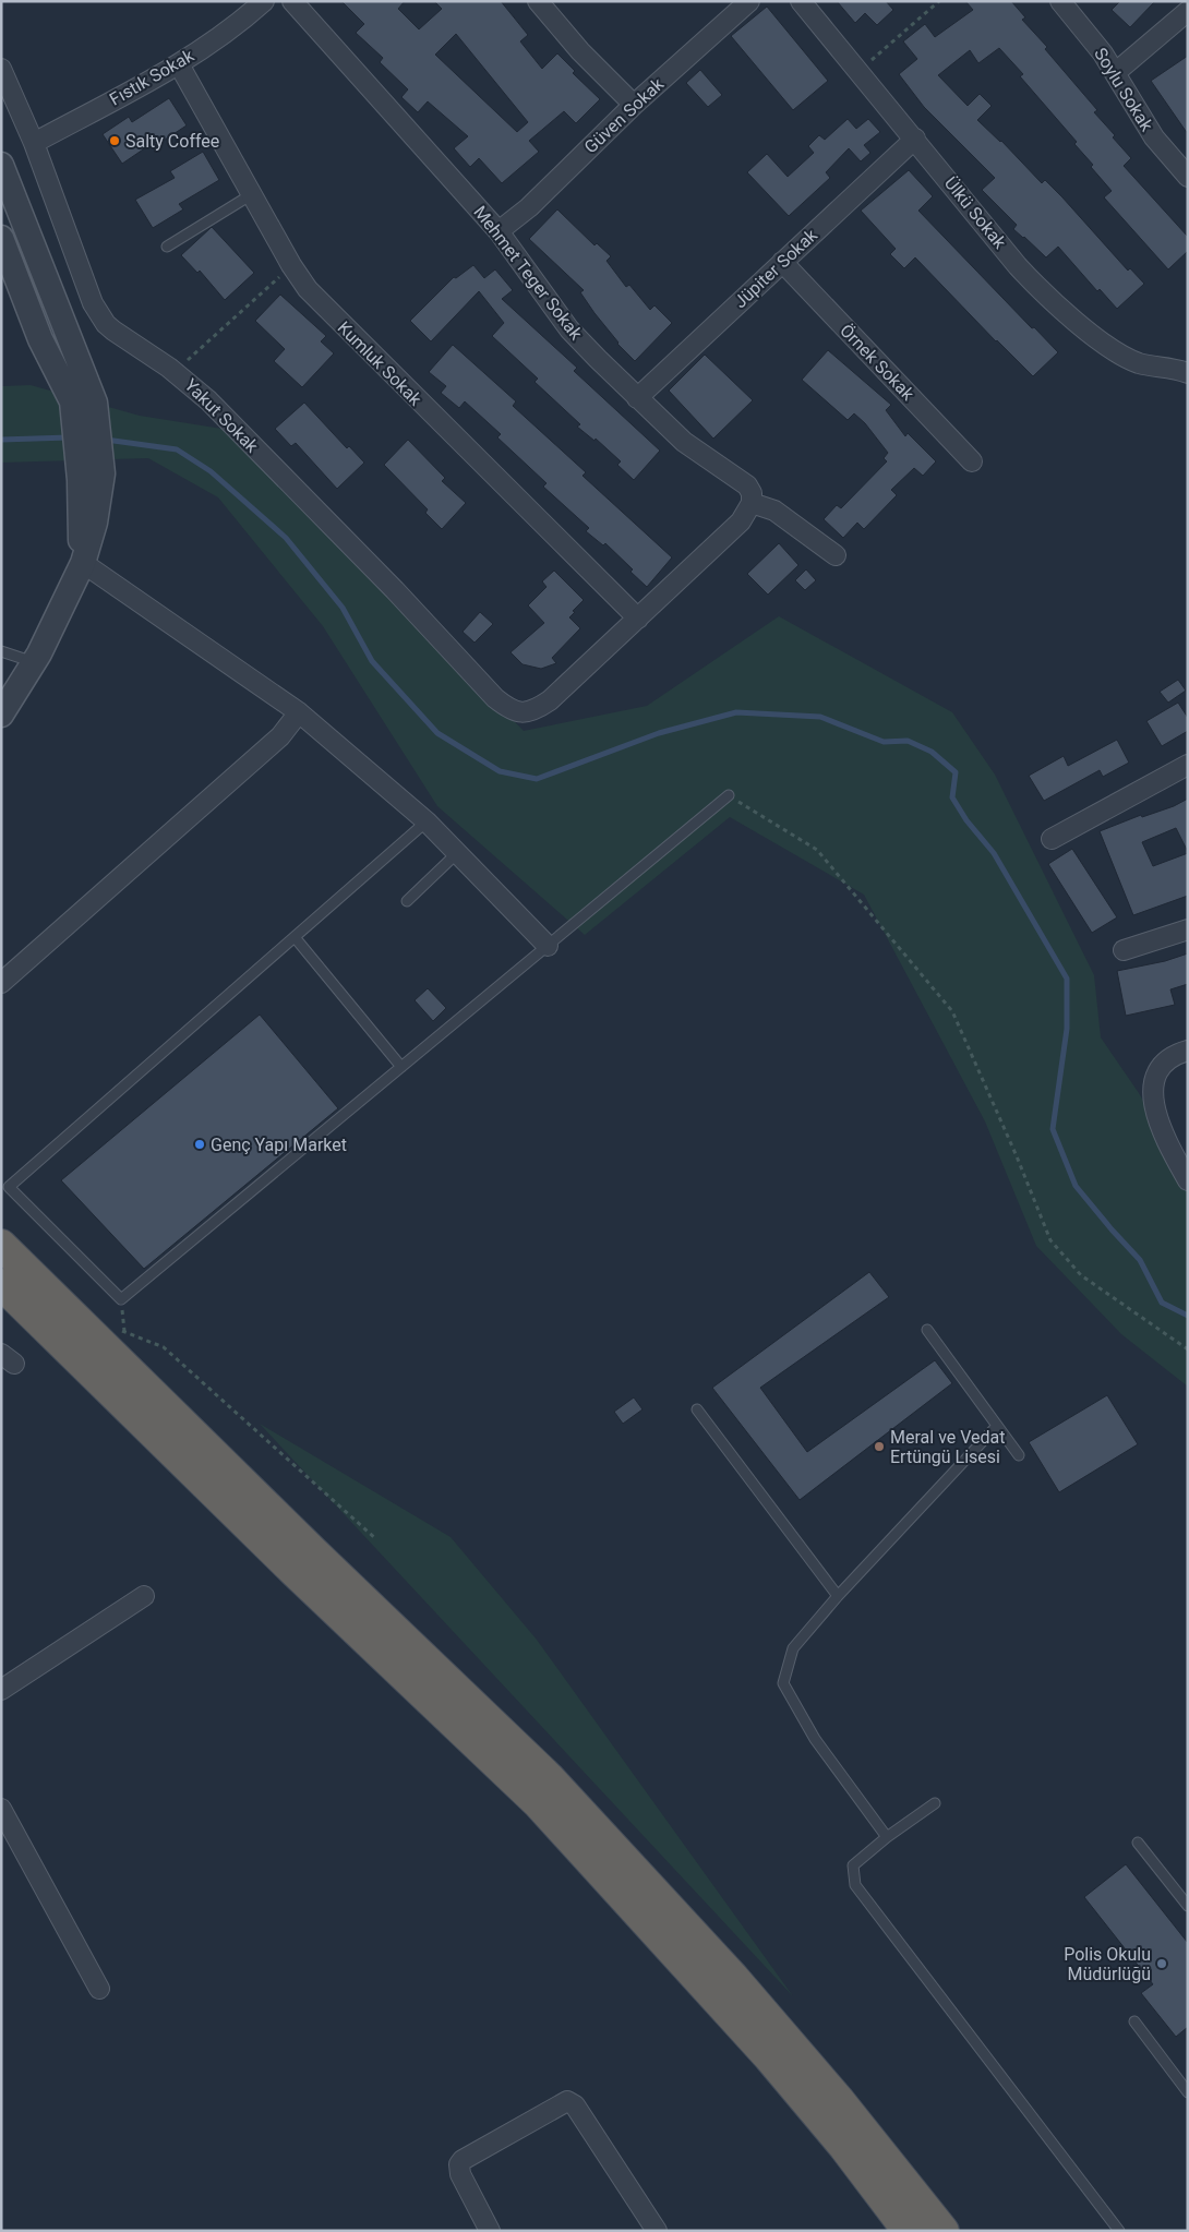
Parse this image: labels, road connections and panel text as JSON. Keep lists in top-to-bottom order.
{
  "streets": {
    "street": [
      "Fıstık Sokak",
      "Soylu Sokak",
      "Güven Sokak",
      "Ülkü Sokak",
      "Jüpiter Sokak",
      "Mehmet Teger Sokak",
      "Örnek Sokak",
      "Kumluk Sokak",
      "Yakut Sokak"
    ]
  },
  "crossings": [
    ["Fıstık Sokak", "Kumluk Sokak"],
    ["Fıstık Sokak", "Yakut Sokak"],
    ["Güven Sokak", "Mehmet Teger Sokak"],
    ["Ülkü Sokak", "Jüpiter Sokak"],
    ["Jüpiter Sokak", "Mehmet Teger Sokak"],
    ["Jüpiter Sokak", "Örnek Sokak"],
    ["Kumluk Sokak", "Yakut Sokak"]
  ],
  "places": [
    "Salty Coffee",
    "Genç Yapı Market",
    "Meral ve Vedat Ertüngü Lisesi",
    "Polis Okulu Müdürlüğü"
  ]
}
